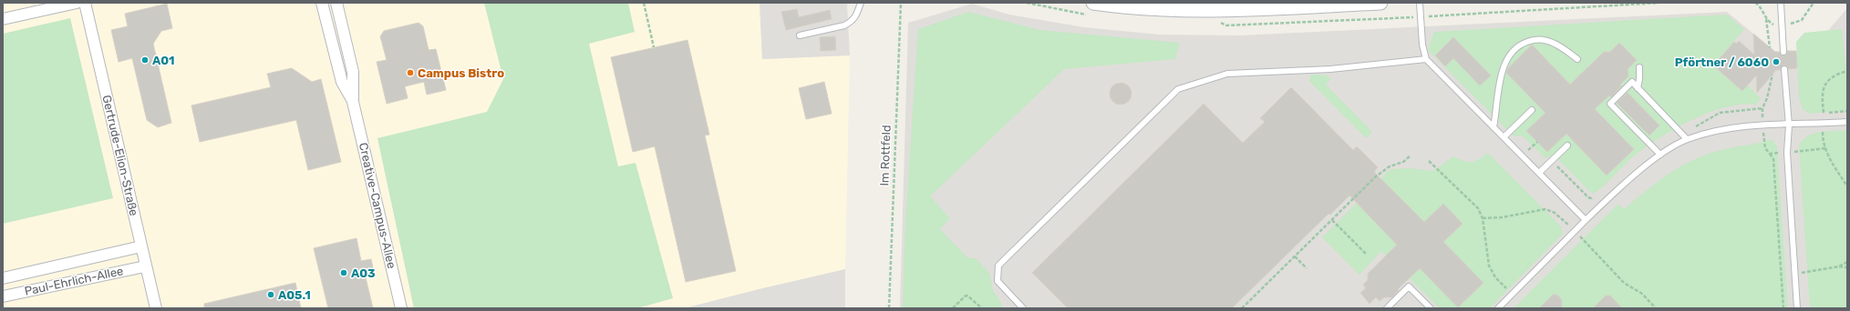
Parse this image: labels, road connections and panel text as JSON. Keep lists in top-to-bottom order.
{
  "streets": {
    "street": ["Gertrude-Elion-Straße", "Creative-Campus-Allee", "Paul-Ehrlich-Allee"],
    "path": ["Im Rottfeld"]
  },
  "crossings": [
    ["Gertrude-Elion-Straße", "Paul-Ehrlich-Allee"]
  ],
  "places": [
    "A01",
    "Pförtner / 6060",
    "Campus Bistro",
    "A03",
    "A05.1"
  ]
}
